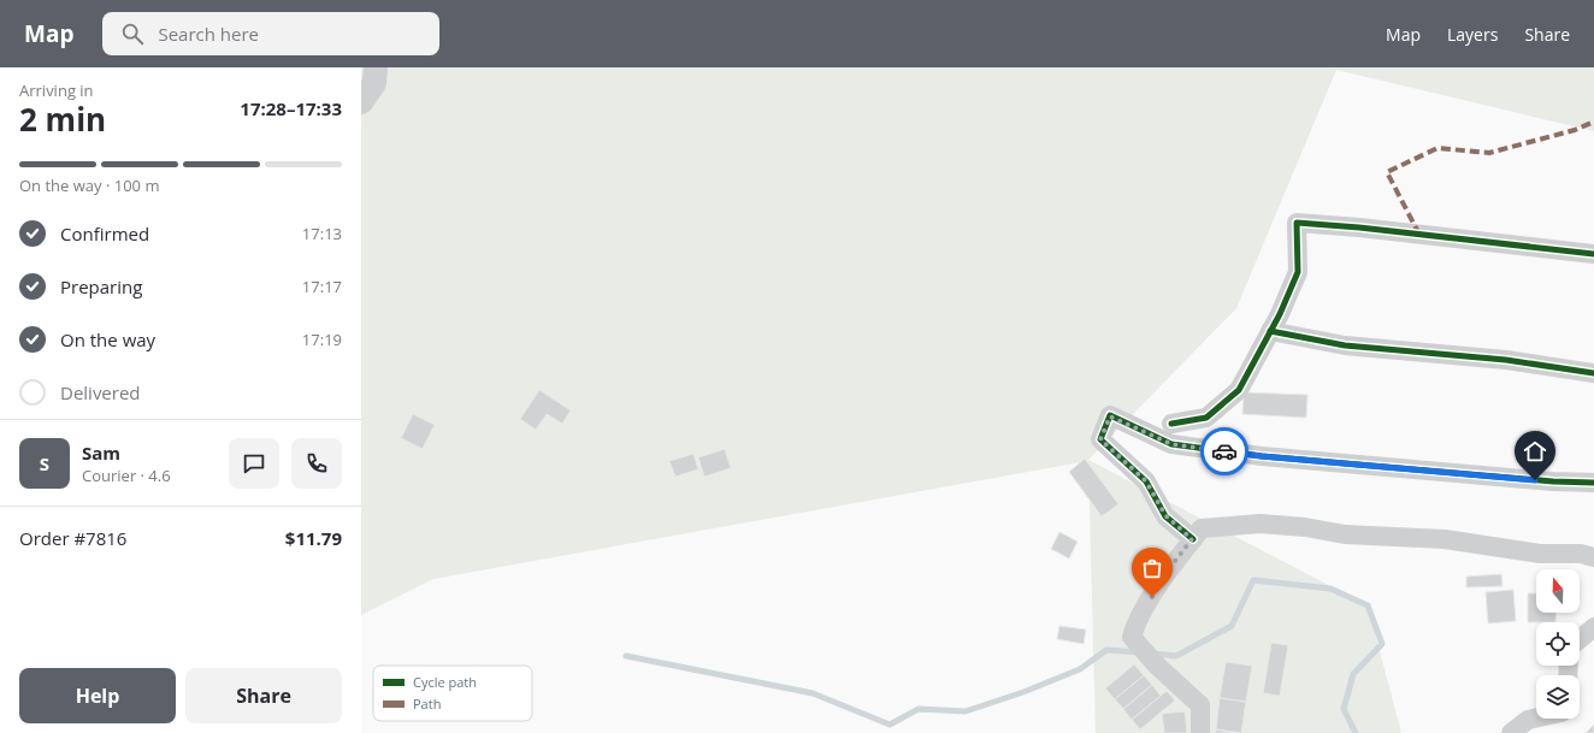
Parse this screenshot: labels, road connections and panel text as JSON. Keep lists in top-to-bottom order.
{
  "legend": ["Cycle path", "Path"],
  "north": "top",
  "page": {
    "header": "Map",
    "search": "Search here",
    "nav": ["Map", "Layers", "Share"],
    "heading": ["2 min", "Arriving in", "17:28–17:33"],
    "panel": [
      "Sam",
      "Courier · 4.6",
      "Order #7816",
      "$11.79"
    ],
    "bar": "On the way · 100 m",
    "list": [
      ["Confirmed", "17:13"],
      ["Preparing", "17:17"],
      ["On the way", "17:19"],
      "Delivered"
    ],
    "round": "S",
    "buttons": ["Help", "Share"]
  }
}
